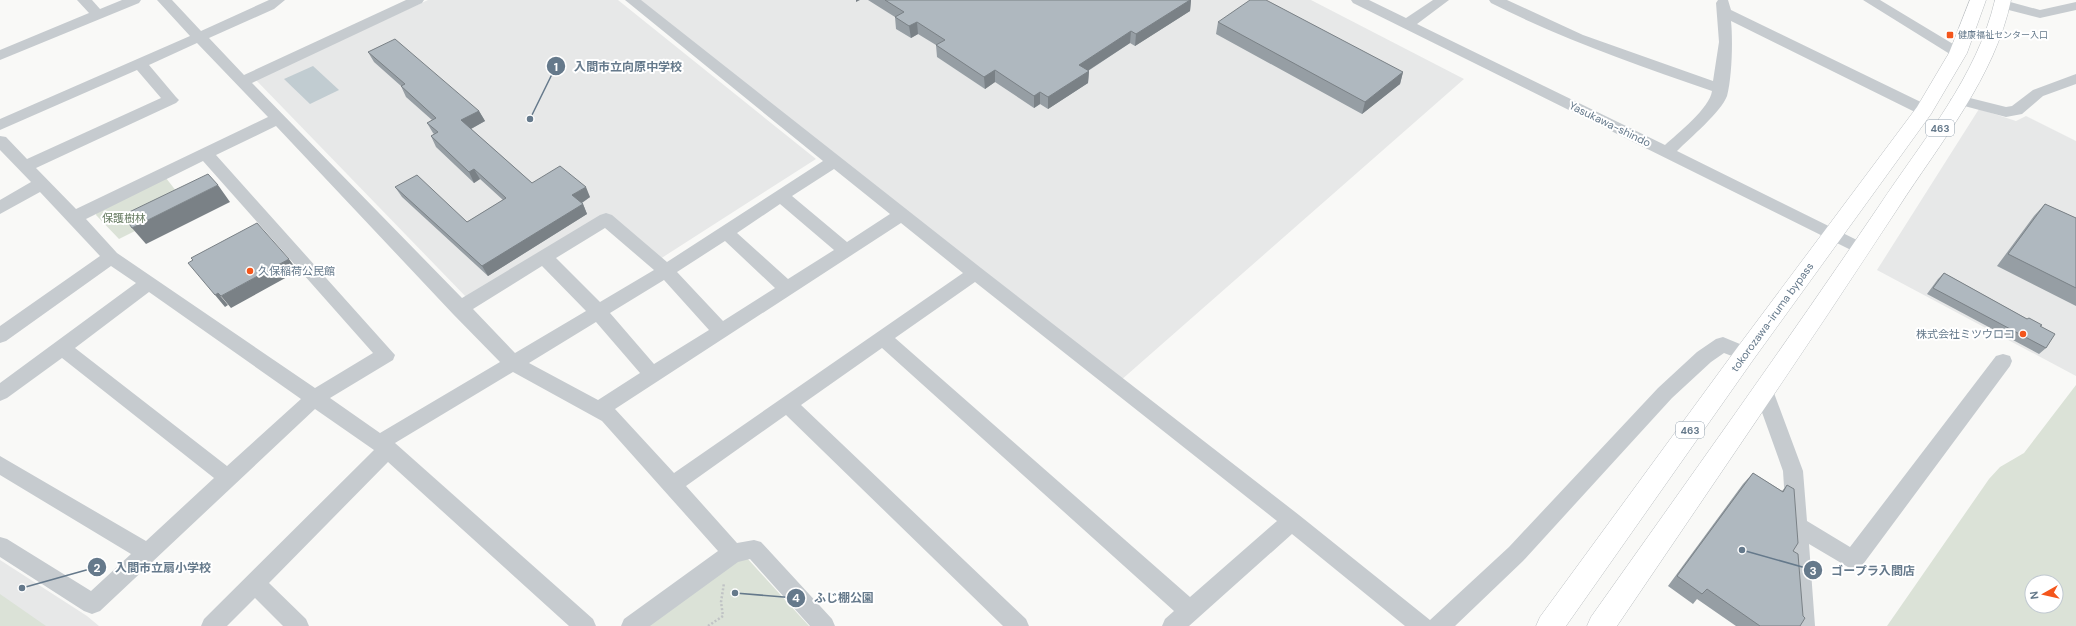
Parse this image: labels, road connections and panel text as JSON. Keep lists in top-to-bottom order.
{
  "streets": {
    "highway": ["463", "tokorozawa-iruma bypass"],
    "street": ["Yasukawa-shindo"]
  },
  "crossings": [
    ["Yasukawa-shindo", "463"],
    ["Yasukawa-shindo", "tokorozawa-iruma bypass"]
  ],
  "parks": ["保護樹林"],
  "places": {
    "transit": ["健康福祉センター入口"],
    "other": [
      "入間市立向原中学校",
      "久保稲荷公民館",
      "株式会社ミツウロコ",
      "ゴープラ入間店",
      "入間市立扇小学校",
      "ふじ棚公園"
    ]
  },
  "north": "left"
}
